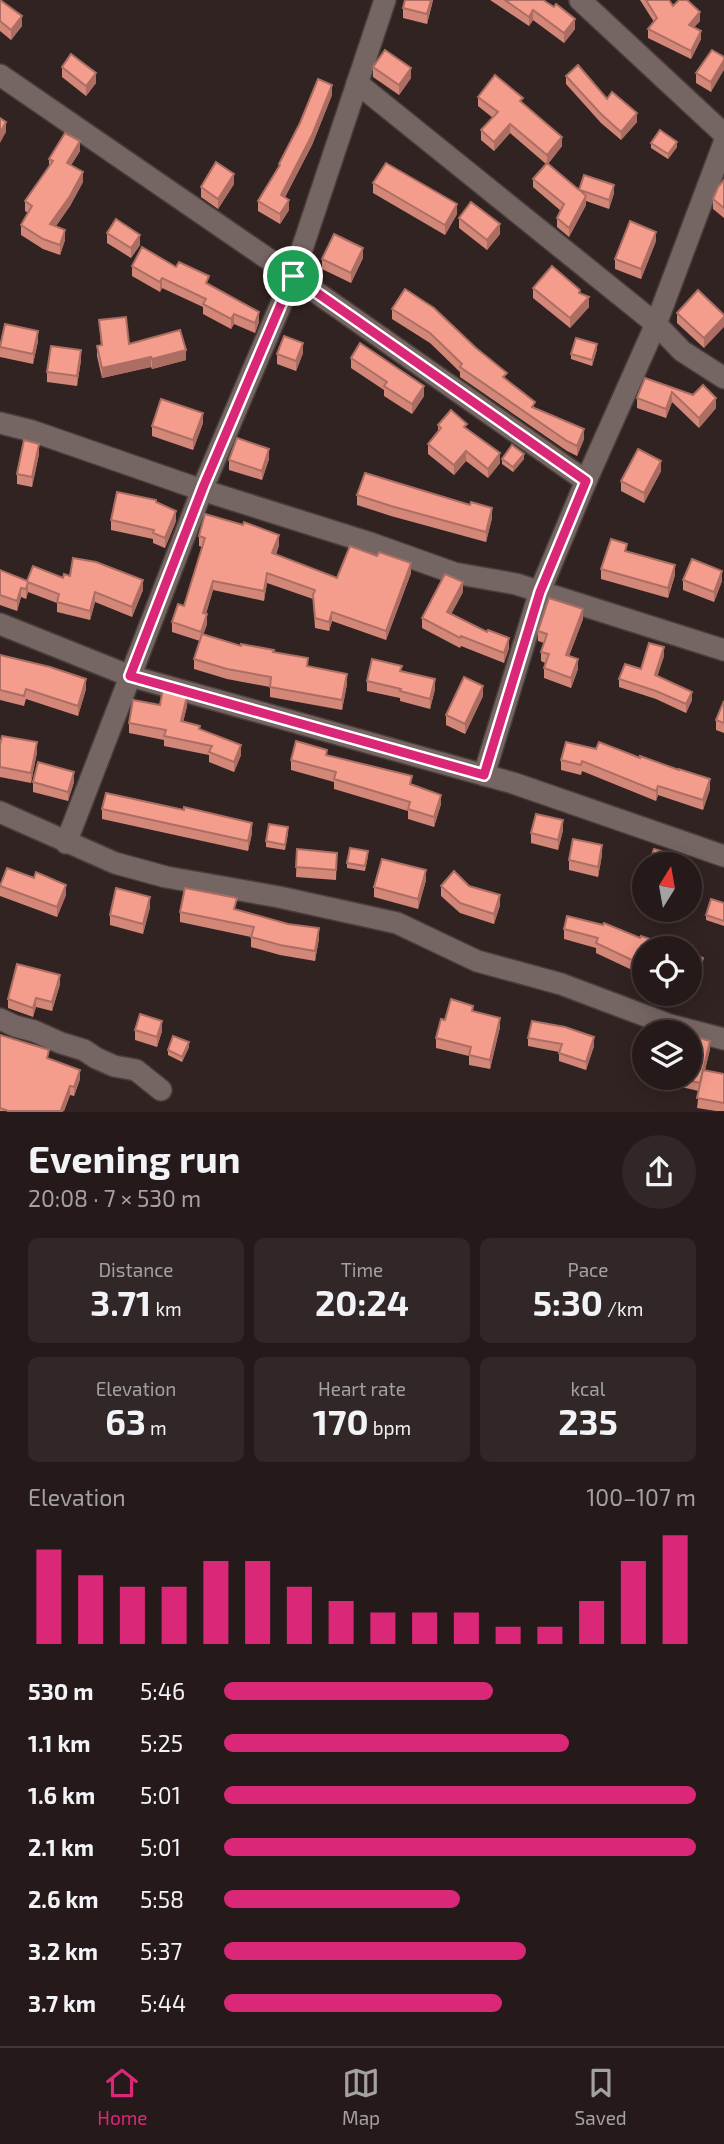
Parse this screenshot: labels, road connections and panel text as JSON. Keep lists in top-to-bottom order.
{
  "north": "top",
  "page": {
    "heading": ["Evening run", "20:08 · 7 × 530 m"],
    "stats": [
      ["Distance", "3.71 km"],
      ["Time", "20:24"],
      ["Pace", "5:30 /km"],
      ["Elevation", "63 m"],
      ["Heart rate", "170 bpm"],
      ["kcal", "235"]
    ],
    "chart": ["Elevation", "100–107 m"],
    "list": [
      {
        "name": "530 m",
        "note": "5:46"
      },
      {
        "name": "1.1 km",
        "note": "5:25"
      },
      {
        "name": "1.6 km",
        "note": "5:01"
      },
      {
        "name": "2.1 km",
        "note": "5:01"
      },
      {
        "name": "2.6 km",
        "note": "5:58"
      },
      {
        "name": "3.2 km",
        "note": "5:37"
      },
      {
        "name": "3.7 km",
        "note": "5:44"
      }
    ],
    "tabs": ["Home", "Map", "Saved"]
  }
}
